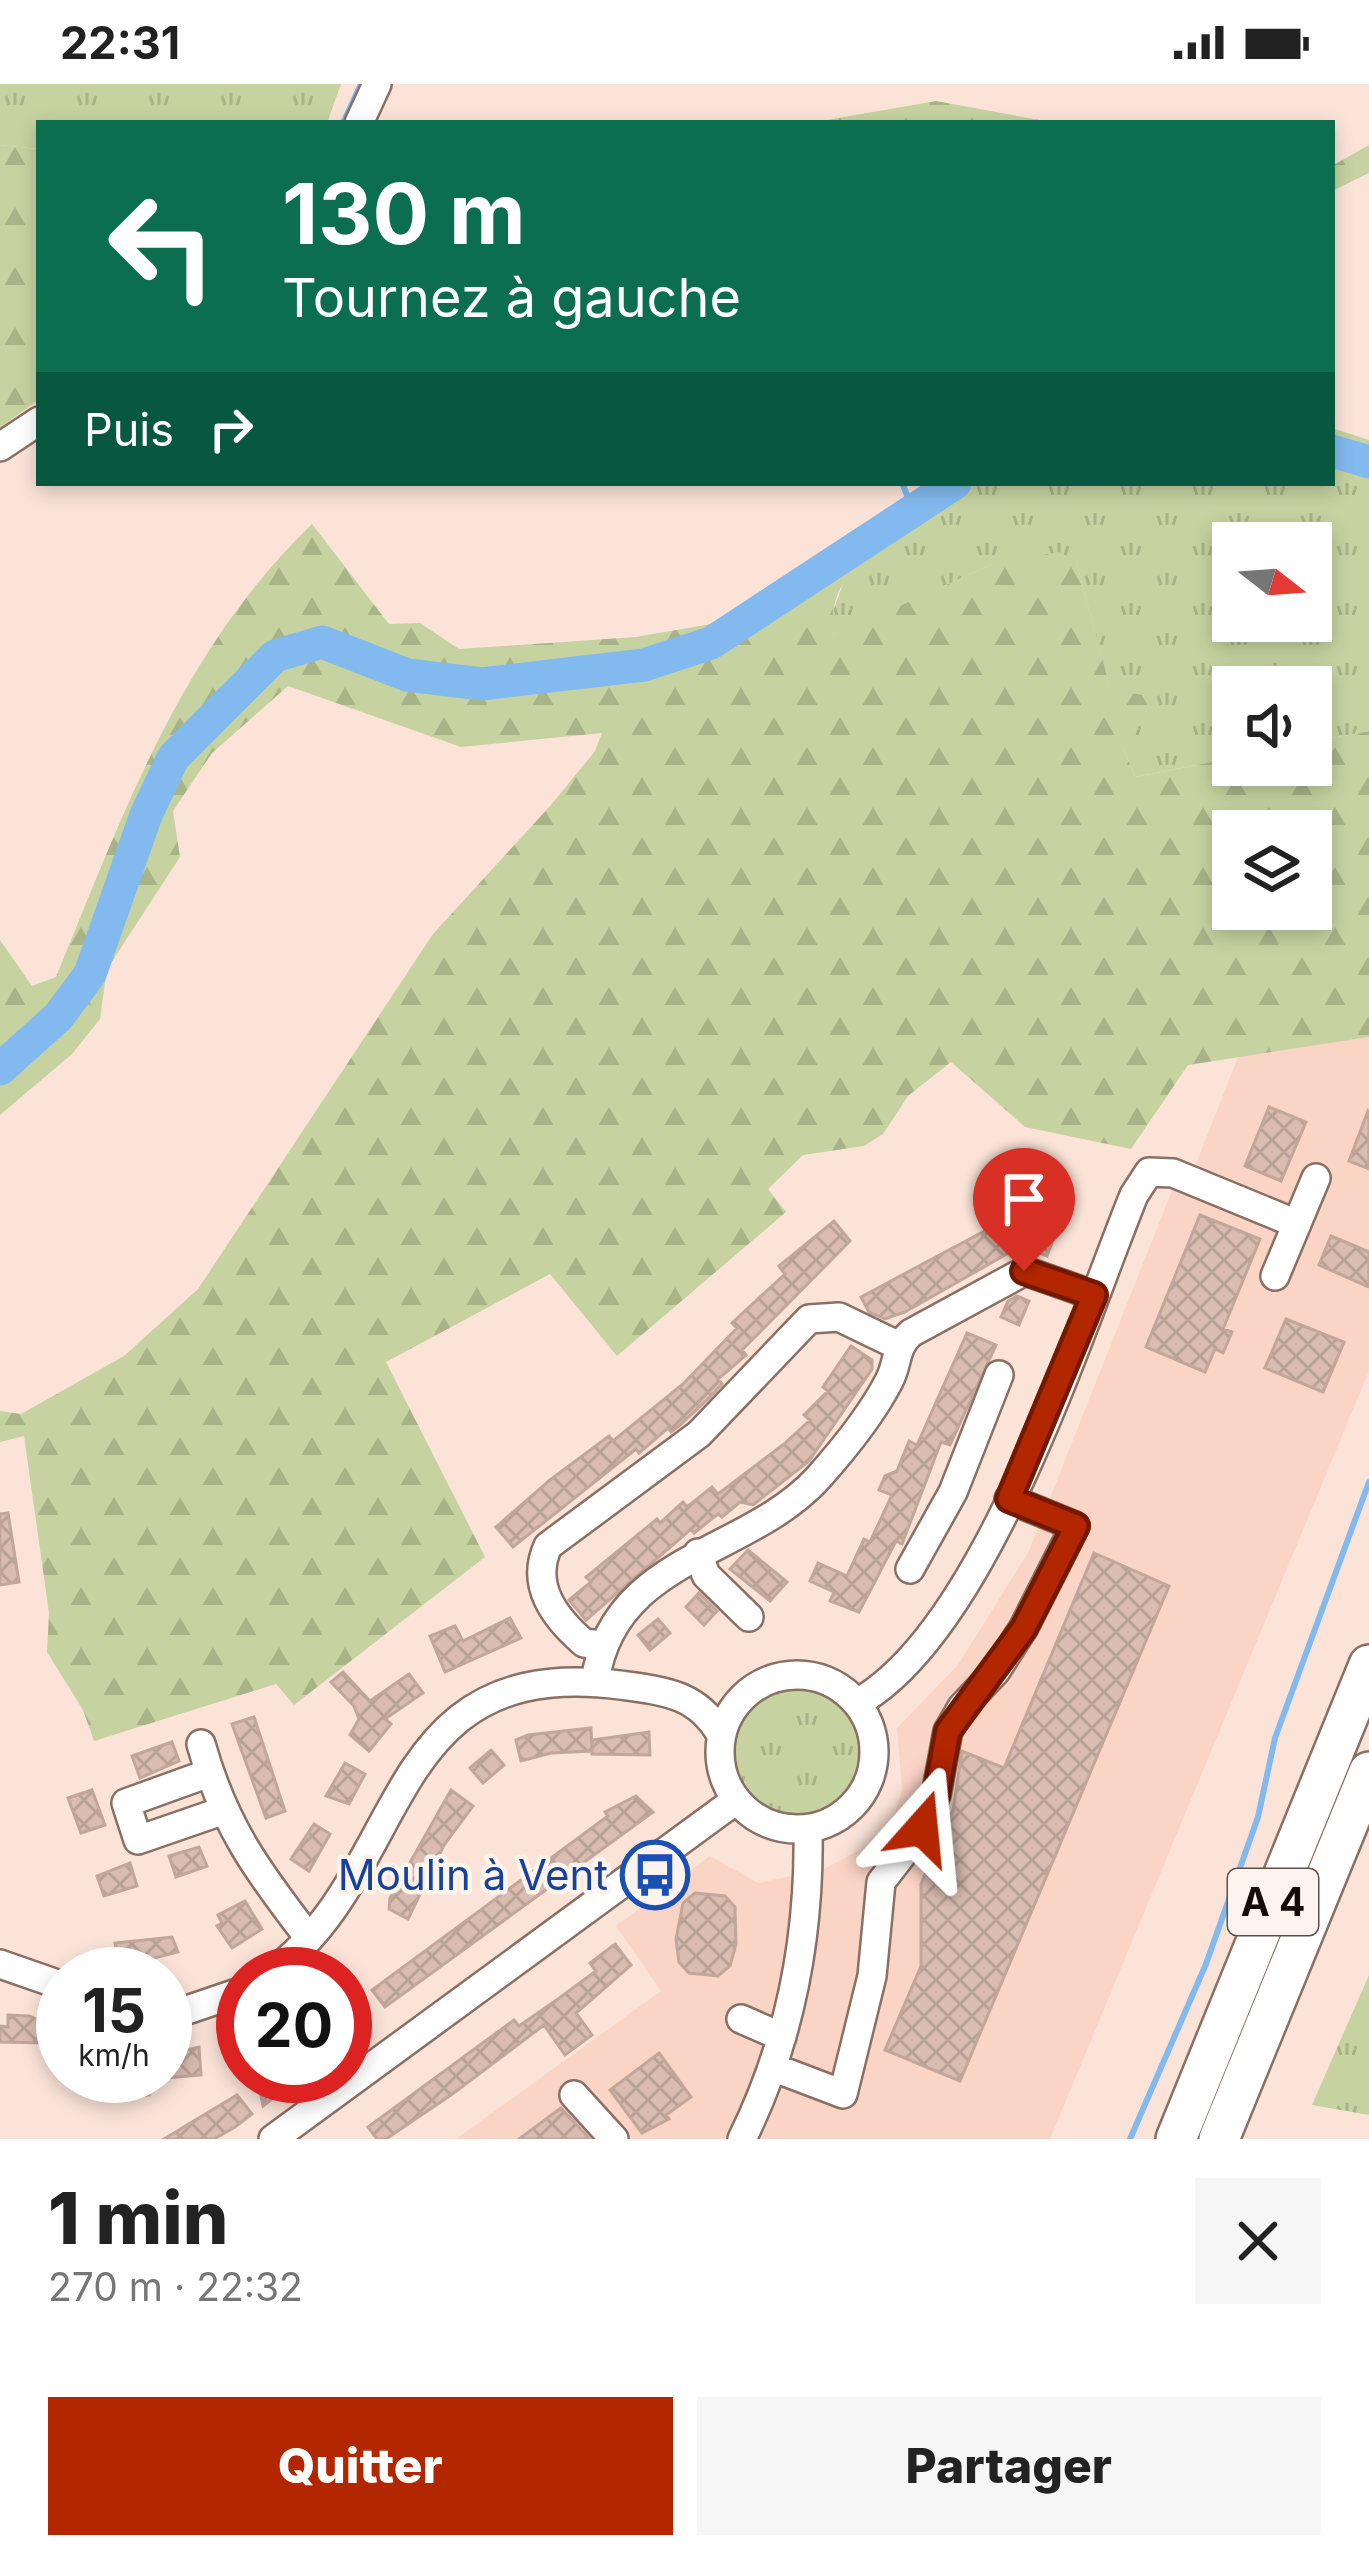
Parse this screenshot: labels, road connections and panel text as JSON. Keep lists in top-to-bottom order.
{
  "streets": {
    "highway": ["A 4"]
  },
  "places": {
    "bus stop": ["Moulin à Vent"]
  },
  "north": "right",
  "page": {
    "status": "22:31",
    "turn": ["130 m", "Tournez à gauche"],
    "then": "Puis",
    "speed": "15 km/h",
    "limit": "20",
    "heading": ["1 min", "270 m · 22:32"],
    "buttons": ["Quitter", "Partager"]
  }
}
